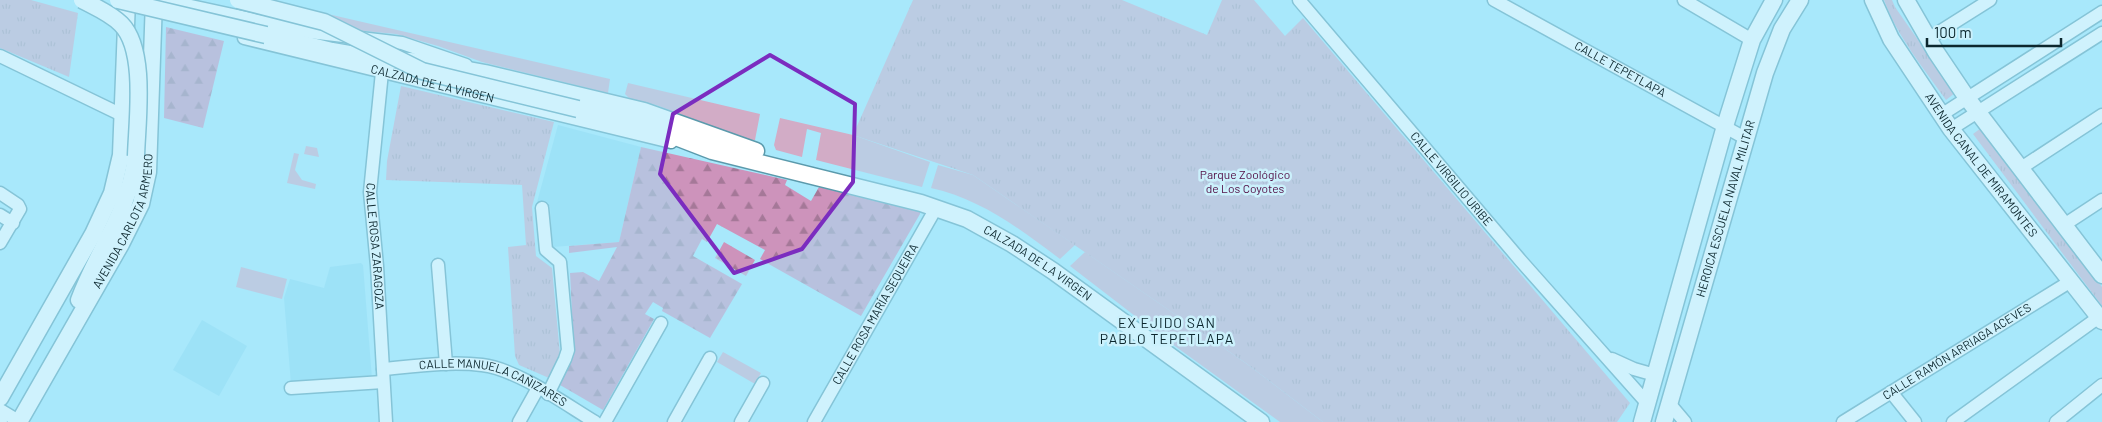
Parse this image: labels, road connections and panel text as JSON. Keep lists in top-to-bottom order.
{
  "streets": {
    "main road": [
      "CALZADA DE LA VIRGEN",
      "AVENIDA CANAL DE MIRAMONTES",
      "HEROICA ESCUELA NAVAL MILITAR",
      "AVENIDA CARLOTA ARMERO"
    ],
    "street": [
      "CALLE TEPETLAPA",
      "CALLE VIRGILIO URIBE",
      "CALLE ROSA ZARAGOZA",
      "CALLE ROSA MARÍA SEQUEIRA",
      "CALLE RAMÓN ARRIAGA ACEVES",
      "CALLE MANUELA CAÑIZARES"
    ]
  },
  "crossings": [
    ["CALLE TEPETLAPA", "HEROICA ESCUELA NAVAL MILITAR"],
    ["CALZADA DE LA VIRGEN", "AVENIDA CARLOTA ARMERO"],
    ["CALZADA DE LA VIRGEN", "CALLE ROSA ZARAGOZA"],
    ["CALZADA DE LA VIRGEN", "CALLE ROSA MARÍA SEQUEIRA"],
    ["AVENIDA CANAL DE MIRAMONTES", "CALLE RAMÓN ARRIAGA ACEVES"],
    ["CALLE VIRGILIO URIBE", "HEROICA ESCUELA NAVAL MILITAR"],
    ["CALLE ROSA ZARAGOZA", "CALLE MANUELA CAÑIZARES"]
  ],
  "districts": ["EX EJIDO SAN PABLO TEPETLAPA"],
  "parks": ["Parque Zoológico de Los Coyotes"],
  "scale_bar": "100 m"
}
